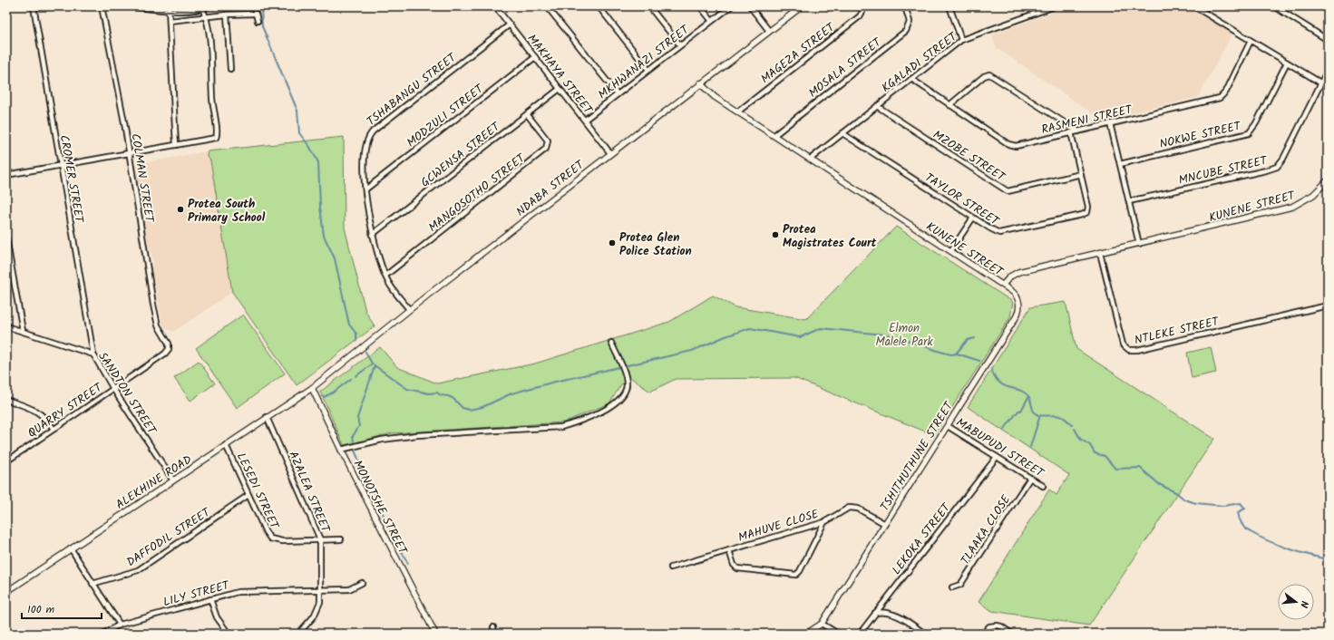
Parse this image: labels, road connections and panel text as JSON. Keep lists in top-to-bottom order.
{
  "streets": {
    "street": [
      "MAGEZA STREET",
      "MKHWANAZI STREET",
      "KGALADI STREET",
      "MOSALA STREET",
      "MAKHAYA STREET",
      "TSHABANGU STREET",
      "MODZULI STREET",
      "RASMENI STREET",
      "NOKWE STREET",
      "GCWENSA STREET",
      "MZOBE STREET",
      "MNCUBE STREET",
      "COLMAN STREET",
      "CROMER STREET",
      "NDABA STREET",
      "MANGOSOTHO STREET",
      "TAYLOR STREET",
      "KUNENE STREET",
      "NTLEKE STREET",
      "SANDTON STREET",
      "QUARRY STREET",
      "MABUPUDI STREET",
      "TSHITHUTHUNE STREET",
      "ALEKHINE ROAD",
      "LESEDI STREET",
      "AZALEA STREET",
      "MONOTSHE STREET",
      "MAHUVE CLOSE",
      "TLAAKA CLOSE",
      "DAFFODIL STREET",
      "LEKOKA STREET",
      "LILY STREET"
    ]
  },
  "crossings": [
    ["MAGEZA STREET", "KUNENE STREET"],
    ["MKHWANAZI STREET", "MAKHAYA STREET"],
    ["KGALADI STREET", "RASMENI STREET"],
    ["KGALADI STREET", "MZOBE STREET"],
    ["KGALADI STREET", "TAYLOR STREET"],
    ["KGALADI STREET", "KUNENE STREET"],
    ["MOSALA STREET", "KUNENE STREET"],
    ["MAKHAYA STREET", "TSHABANGU STREET"],
    ["MAKHAYA STREET", "MODZULI STREET"],
    ["MAKHAYA STREET", "GCWENSA STREET"],
    ["MAKHAYA STREET", "NDABA STREET"],
    ["TSHABANGU STREET", "MODZULI STREET"],
    ["TSHABANGU STREET", "GCWENSA STREET"],
    ["TSHABANGU STREET", "NDABA STREET"],
    ["TSHABANGU STREET", "MANGOSOTHO STREET"],
    ["RASMENI STREET", "TAYLOR STREET"],
    ["GCWENSA STREET", "MANGOSOTHO STREET"],
    ["MZOBE STREET", "TAYLOR STREET"],
    ["COLMAN STREET", "QUARRY STREET"],
    ["CROMER STREET", "SANDTON STREET"],
    ["NDABA STREET", "KUNENE STREET"],
    ["NDABA STREET", "ALEKHINE ROAD"],
    ["NDABA STREET", "MONOTSHE STREET"],
    ["KUNENE STREET", "NTLEKE STREET"],
    ["KUNENE STREET", "TSHITHUTHUNE STREET"],
    ["SANDTON STREET", "QUARRY STREET"],
    ["SANDTON STREET", "ALEKHINE ROAD"],
    ["MABUPUDI STREET", "TSHITHUTHUNE STREET"],
    ["MABUPUDI STREET", "TLAAKA CLOSE"],
    ["MABUPUDI STREET", "LEKOKA STREET"],
    ["TSHITHUTHUNE STREET", "MAHUVE CLOSE"],
    ["ALEKHINE ROAD", "LESEDI STREET"],
    ["ALEKHINE ROAD", "AZALEA STREET"],
    ["ALEKHINE ROAD", "MONOTSHE STREET"],
    ["LESEDI STREET", "AZALEA STREET"],
    ["LESEDI STREET", "DAFFODIL STREET"],
    ["AZALEA STREET", "LILY STREET"]
  ],
  "parks": ["Elmon Malele Park"],
  "places": ["Protea South Primary School", "Protea Magistrates Court", "Protea Glen Police Station"],
  "scale_bar": "100 m",
  "north": "right"
}
